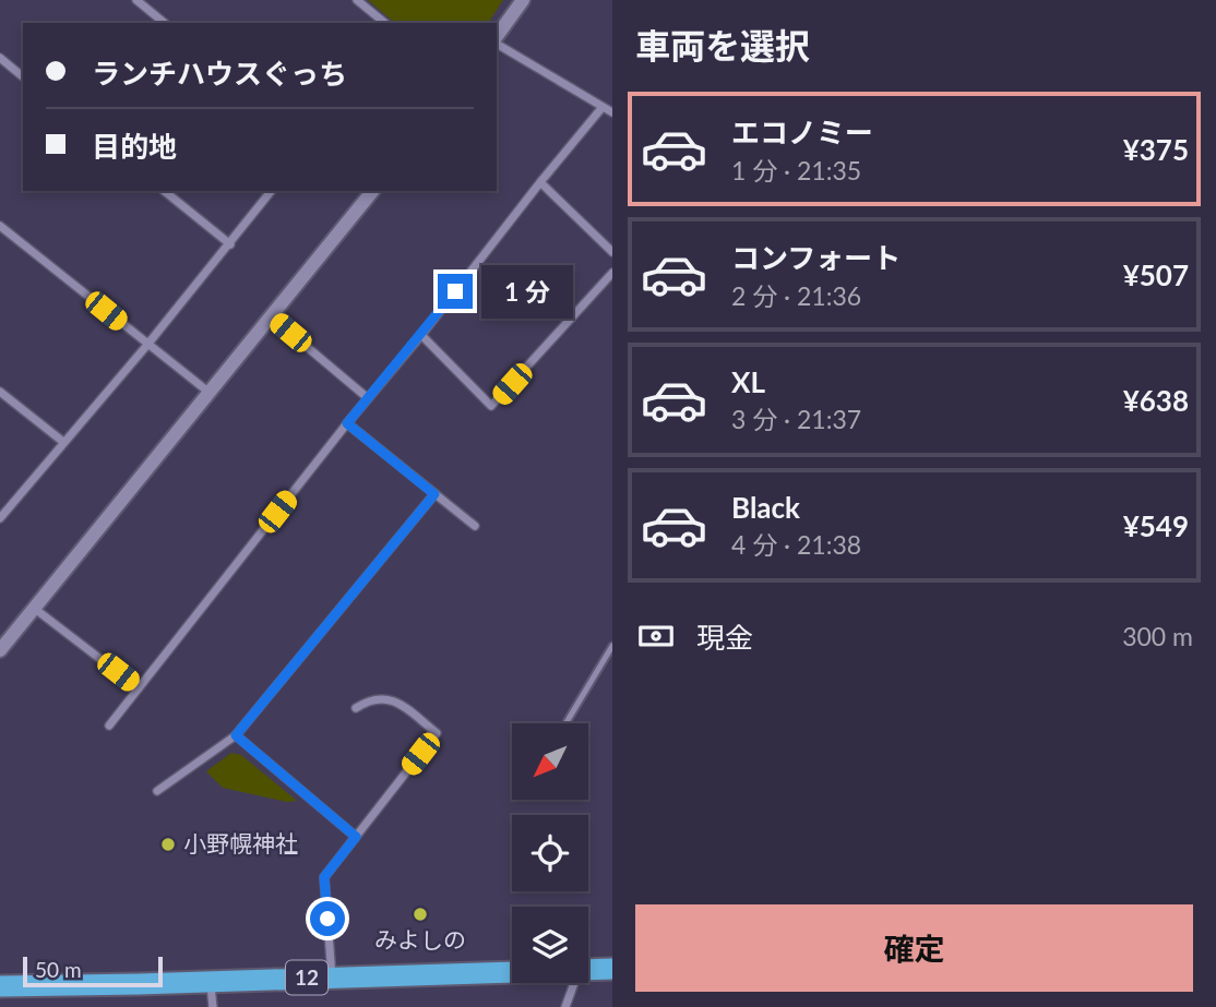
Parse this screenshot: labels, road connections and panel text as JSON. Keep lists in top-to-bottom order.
{
  "streets": {
    "highway": ["12"]
  },
  "places": ["小野幌神社", "みよしの"],
  "scale_bar": "50 m",
  "north": "bottom left",
  "page": {
    "heading": "車両を選択",
    "banner": ["ランチハウスぐっち", "目的地"],
    "list": [
      {
        "name": "エコノミー",
        "note": "1 分 · 21:35",
        "value": "¥375"
      },
      {
        "name": "コンフォート",
        "note": "2 分 · 21:36",
        "value": "¥507"
      },
      {
        "name": "XL",
        "note": "3 分 · 21:37",
        "value": "¥638"
      },
      {
        "name": "Black",
        "note": "4 分 · 21:38",
        "value": "¥549"
      }
    ],
    "bubble": "1 分",
    "pay": ["現金", "300 m"],
    "buttons": "確定",
    "scale": "50 m"
  }
}
